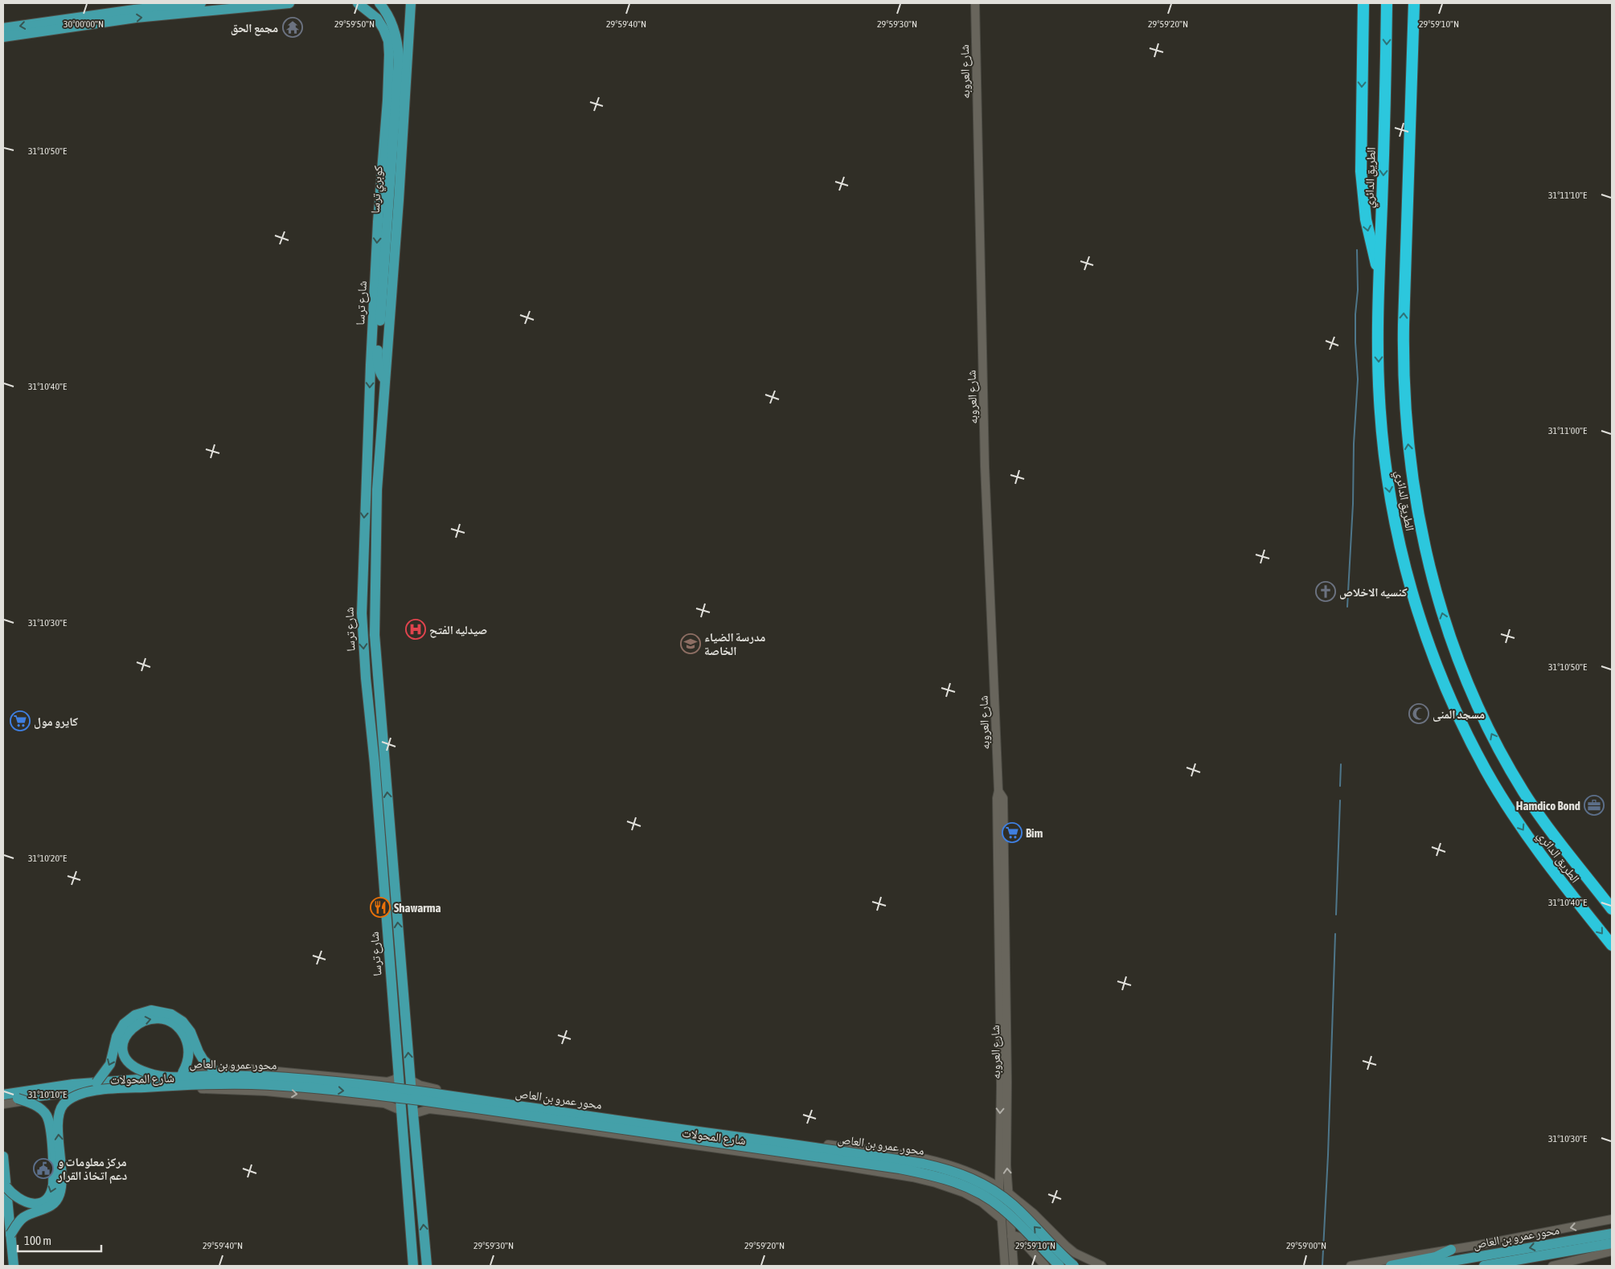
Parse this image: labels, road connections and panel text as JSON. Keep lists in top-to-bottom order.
{
  "streets": {
    "highway": ["الطريق الدائري"],
    "main road": ["كوبري ترسا", "شارع ترسا", "محور عمرو بن العاص"],
    "street": ["شارع العروبه", "شارع المحولات"]
  },
  "crossings": [
    ["شارع العروبه", "شارع المحولات"],
    ["كوبري ترسا", "شارع ترسا"],
    ["شارع ترسا", "شارع المحولات"]
  ],
  "places": {
    "temple": ["مجمع الحق"],
    "church": ["كنسيه الاخلاص"],
    "hospital": ["صيدليه الفتح"],
    "school or university": ["مدرسة الضياء الخاصة"],
    "mosque": ["مسجد المنى"],
    "supermarket": ["كايرو مول", "Bim"],
    "office": ["Hamdico Bond"],
    "restaurant": ["Shawarma"],
    "public building": ["مركز معلومات و دعم اتخاذ القرار"]
  },
  "scale_bar": "100 m",
  "coordinates": [
    "30°00'00\"N",
    "29°59'50\"N",
    "29°59'40\"N",
    "29°59'30\"N",
    "29°59'20\"N",
    "29°59'10\"N",
    "31°10'50\"E",
    "31°11'10\"E",
    "31°10'40\"E",
    "31°11'00\"E",
    "31°10'30\"E",
    "31°10'20\"E",
    "31°10'10\"E",
    "29°59'00\"N"
  ]
}
